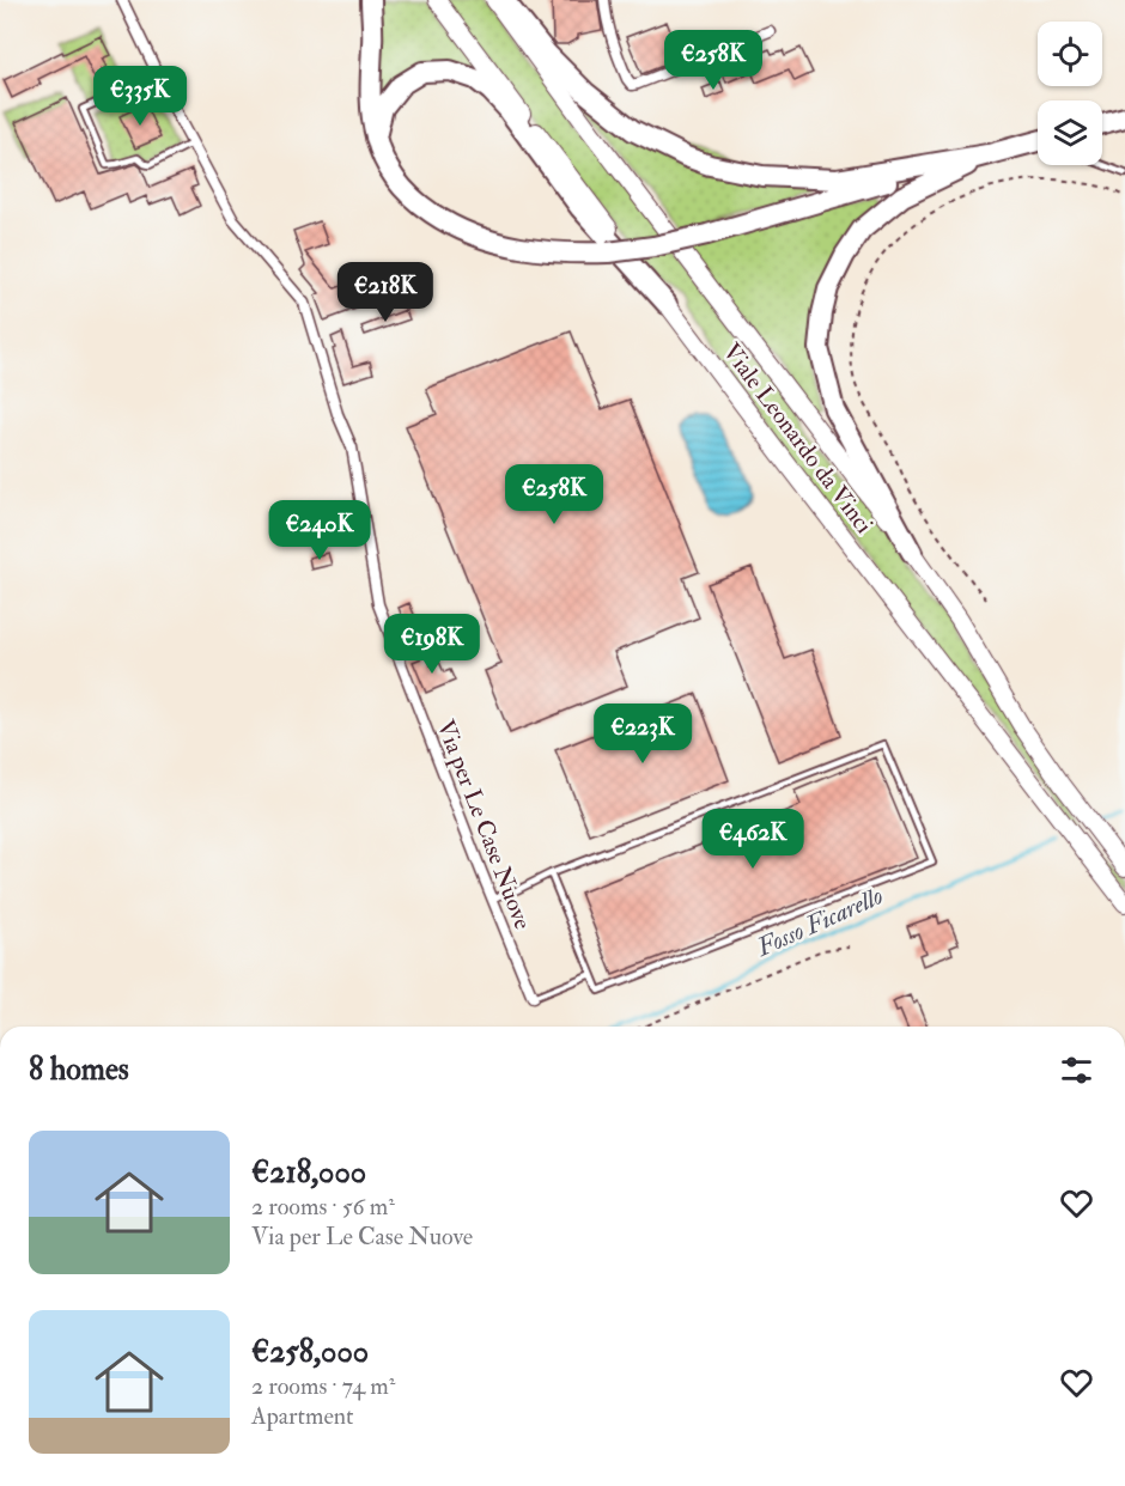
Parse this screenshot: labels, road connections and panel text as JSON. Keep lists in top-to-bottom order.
{
  "streets": {
    "main road": ["Viale Leonardo da Vinci"],
    "street": ["Via per Le Case Nuove"]
  },
  "water": ["Fosso Ficarello"],
  "page": {
    "price": [
      "€258K",
      "€335K",
      "€218K",
      "€258K",
      "€240K",
      "€198K",
      "€223K",
      "€462K"
    ],
    "heading": "8 homes",
    "list": [
      {
        "name": "€218,000",
        "note": "2 rooms · 56 m² · Via per Le Case Nuove"
      },
      {
        "name": "€258,000",
        "note": "2 rooms · 74 m² · Apartment"
      }
    ]
  }
}
